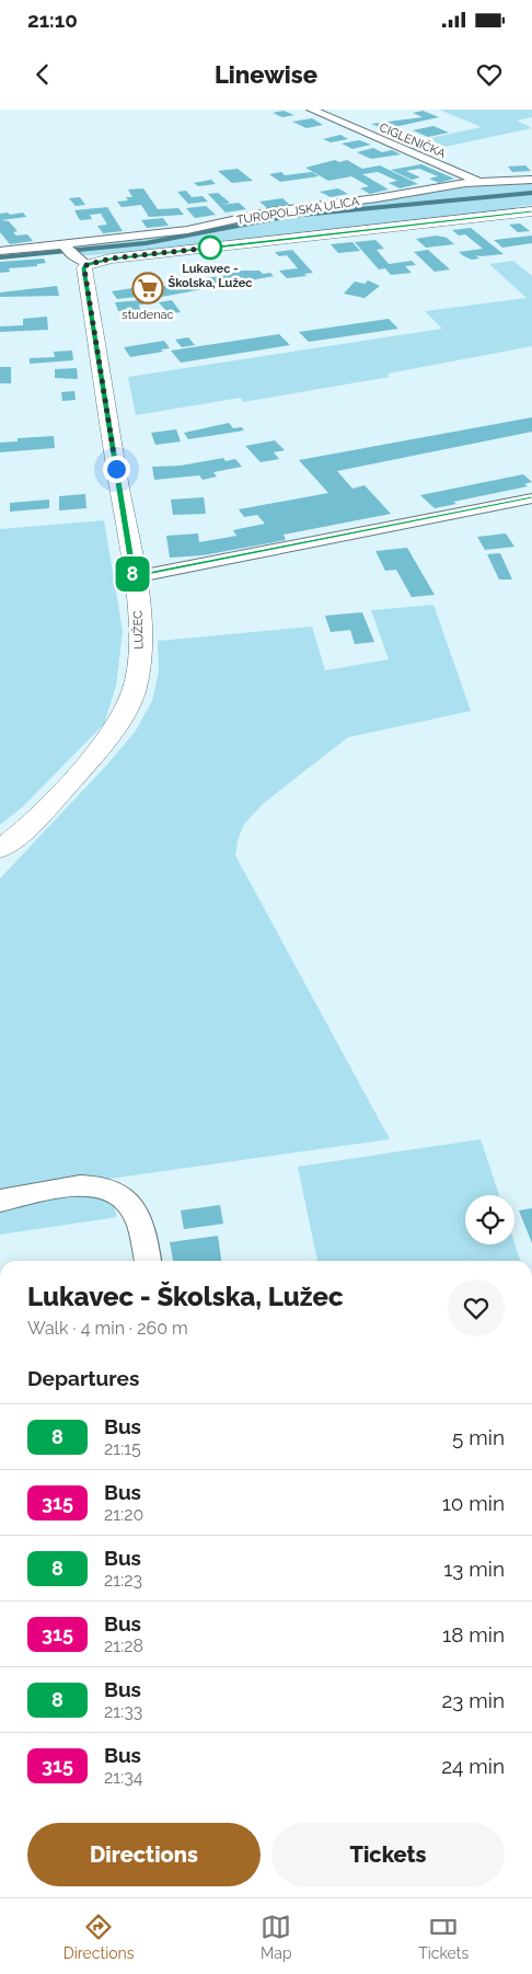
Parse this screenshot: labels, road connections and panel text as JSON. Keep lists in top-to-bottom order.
{
  "streets": {
    "street": ["CIGLENIČKA", "TUROPOLJSKA ULICA", "LUŽEC"]
  },
  "crossings": [
    ["CIGLENIČKA", "TUROPOLJSKA ULICA"],
    ["TUROPOLJSKA ULICA", "LUŽEC"]
  ],
  "places": {
    "other": ["Lukavec - Školska, Lužec"],
    "supermarket": ["studenac"]
  },
  "lines": ["bus line 8"],
  "page": {
    "status": "21:10",
    "header": "Linewise",
    "on_map": "8",
    "heading": [
      ["Lukavec - Školska, Lužec", "Walk · 4 min · 260 m"],
      "Departures"
    ],
    "list": [
      {
        "mark": "8",
        "name": "Bus",
        "note": "21:15",
        "value": "5 min"
      },
      {
        "mark": "315",
        "name": "Bus",
        "note": "21:20",
        "value": "10 min"
      },
      {
        "mark": "8",
        "name": "Bus",
        "note": "21:23",
        "value": "13 min"
      },
      {
        "mark": "315",
        "name": "Bus",
        "note": "21:28",
        "value": "18 min"
      },
      {
        "mark": "8",
        "name": "Bus",
        "note": "21:33",
        "value": "23 min"
      },
      {
        "mark": "315",
        "name": "Bus",
        "note": "21:34",
        "value": "24 min"
      }
    ],
    "buttons": ["Directions", "Tickets"],
    "tabs": ["Directions", "Map", "Tickets"]
  }
}
